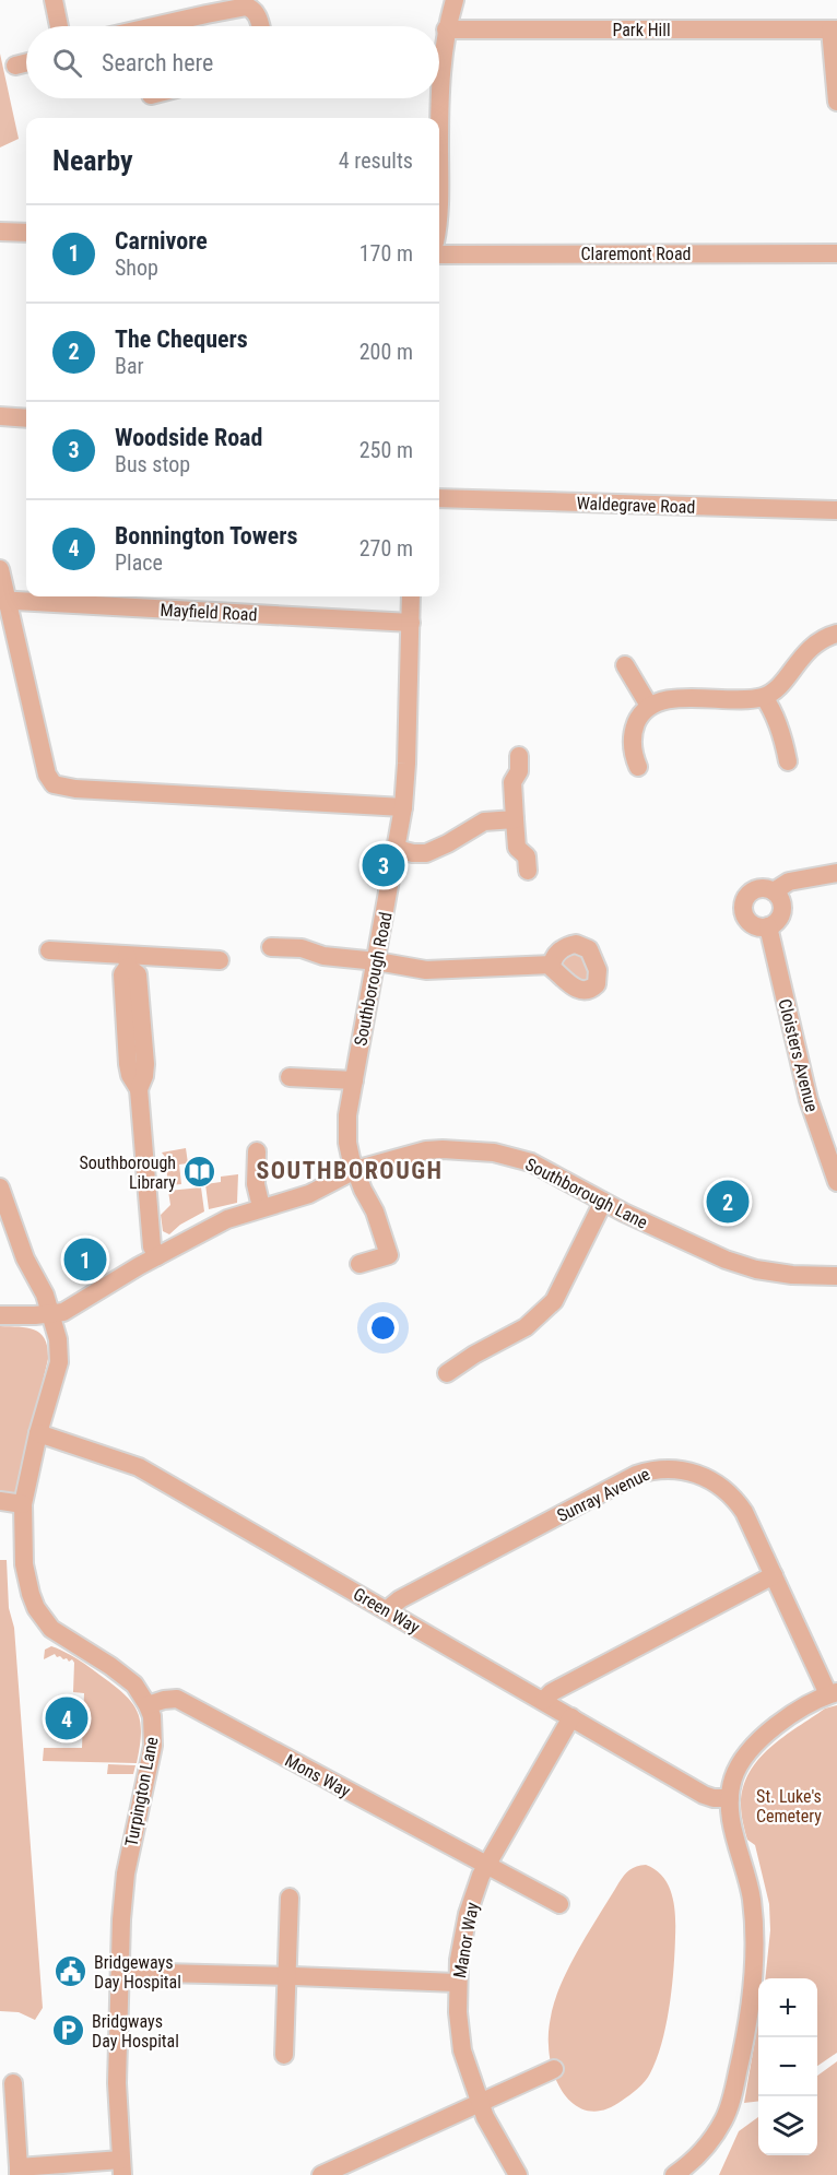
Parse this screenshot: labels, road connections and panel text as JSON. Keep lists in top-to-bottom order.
{
  "streets": {
    "street": [
      "Park Hill",
      "Claremont Road",
      "Waldegrave Road",
      "Mayfield Road",
      "Southborough Road",
      "Cloisters Avenue",
      "Southborough Lane",
      "Sunray Avenue",
      "Green Way",
      "Mons Way",
      "Turpington Lane",
      "Manor Way"
    ]
  },
  "crossings": [
    ["Mayfield Road", "Southborough Road"],
    ["Southborough Road", "Southborough Lane"],
    ["Southborough Lane", "Turpington Lane"],
    ["Sunray Avenue", "Green Way"],
    ["Green Way", "Turpington Lane"],
    ["Green Way", "Manor Way"],
    ["Mons Way", "Turpington Lane"],
    ["Mons Way", "Manor Way"]
  ],
  "districts": ["SOUTHBOROUGH"],
  "parks": ["St. Luke's Cemetery"],
  "places": {
    "library": ["Southborough Library"],
    "public building": ["Bridgeways Day Hospital"],
    "parking": ["Bridgways Day Hospital"]
  },
  "page": {
    "search": "Search here",
    "heading": ["Nearby", "4 results"],
    "list": [
      {
        "mark": "1",
        "name": "Carnivore",
        "note": "Shop",
        "value": "170 m"
      },
      {
        "mark": "2",
        "name": "The Chequers",
        "note": "Bar",
        "value": "200 m"
      },
      {
        "mark": "3",
        "name": "Woodside Road",
        "note": "Bus stop",
        "value": "250 m"
      },
      {
        "mark": "4",
        "name": "Bonnington Towers",
        "note": "Place",
        "value": "270 m"
      }
    ],
    "pins": [
      "3",
      "2",
      "1",
      "4"
    ],
    "map_buttons": ["+", "−"]
  }
}
